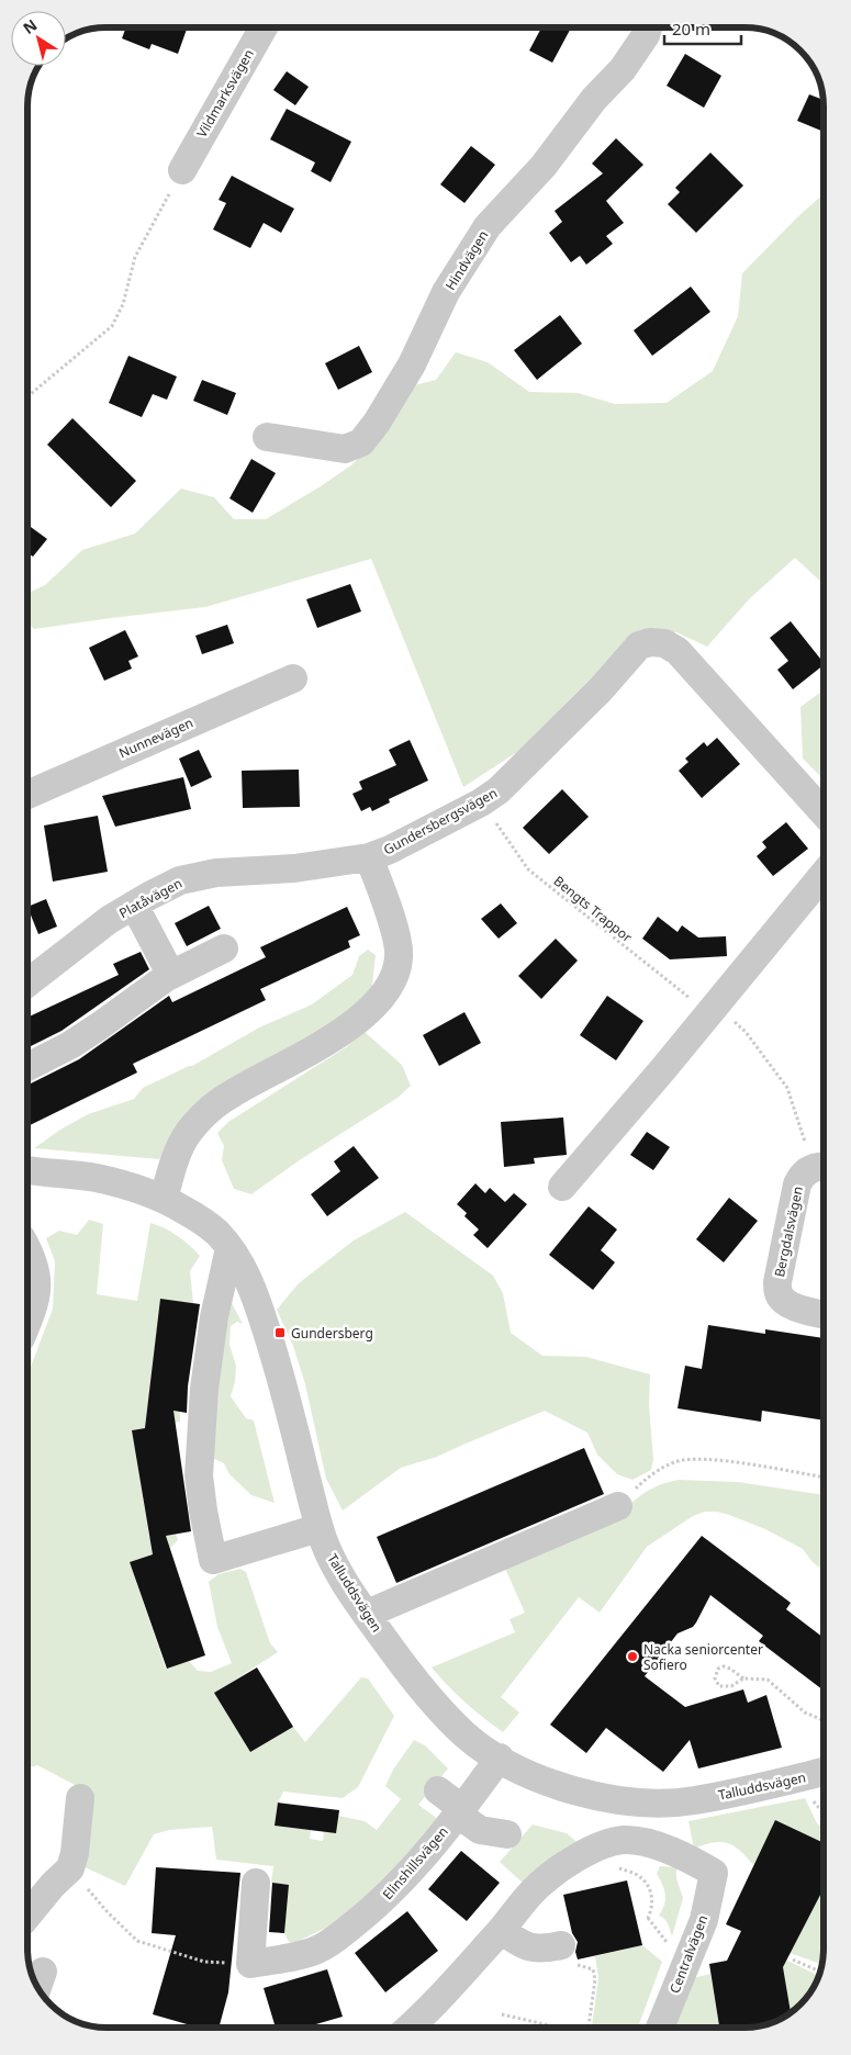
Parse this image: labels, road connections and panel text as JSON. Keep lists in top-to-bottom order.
{
  "streets": {
    "street": [
      "Vildmarksvägen",
      "Hindvägen",
      "Nunnevägen",
      "Gundersbergsvägen",
      "Platåvägen",
      "Bergdalsvägen",
      "Talluddsvägen",
      "Elinshillsvägen",
      "Centralvägen"
    ],
    "path": ["Bengts Trappor"]
  },
  "crossings": [
    ["Gundersbergsvägen", "Platåvägen"],
    ["Gundersbergsvägen", "Bengts Trappor"],
    ["Gundersbergsvägen", "Talluddsvägen"],
    ["Bengts Trappor", "Bergdalsvägen"],
    ["Talluddsvägen", "Elinshillsvägen"]
  ],
  "places": {
    "transit": ["Gundersberg"],
    "other": ["Nacka seniorcenter Sofiero"]
  },
  "scale_bar": "20 m",
  "north": "top left"
}
